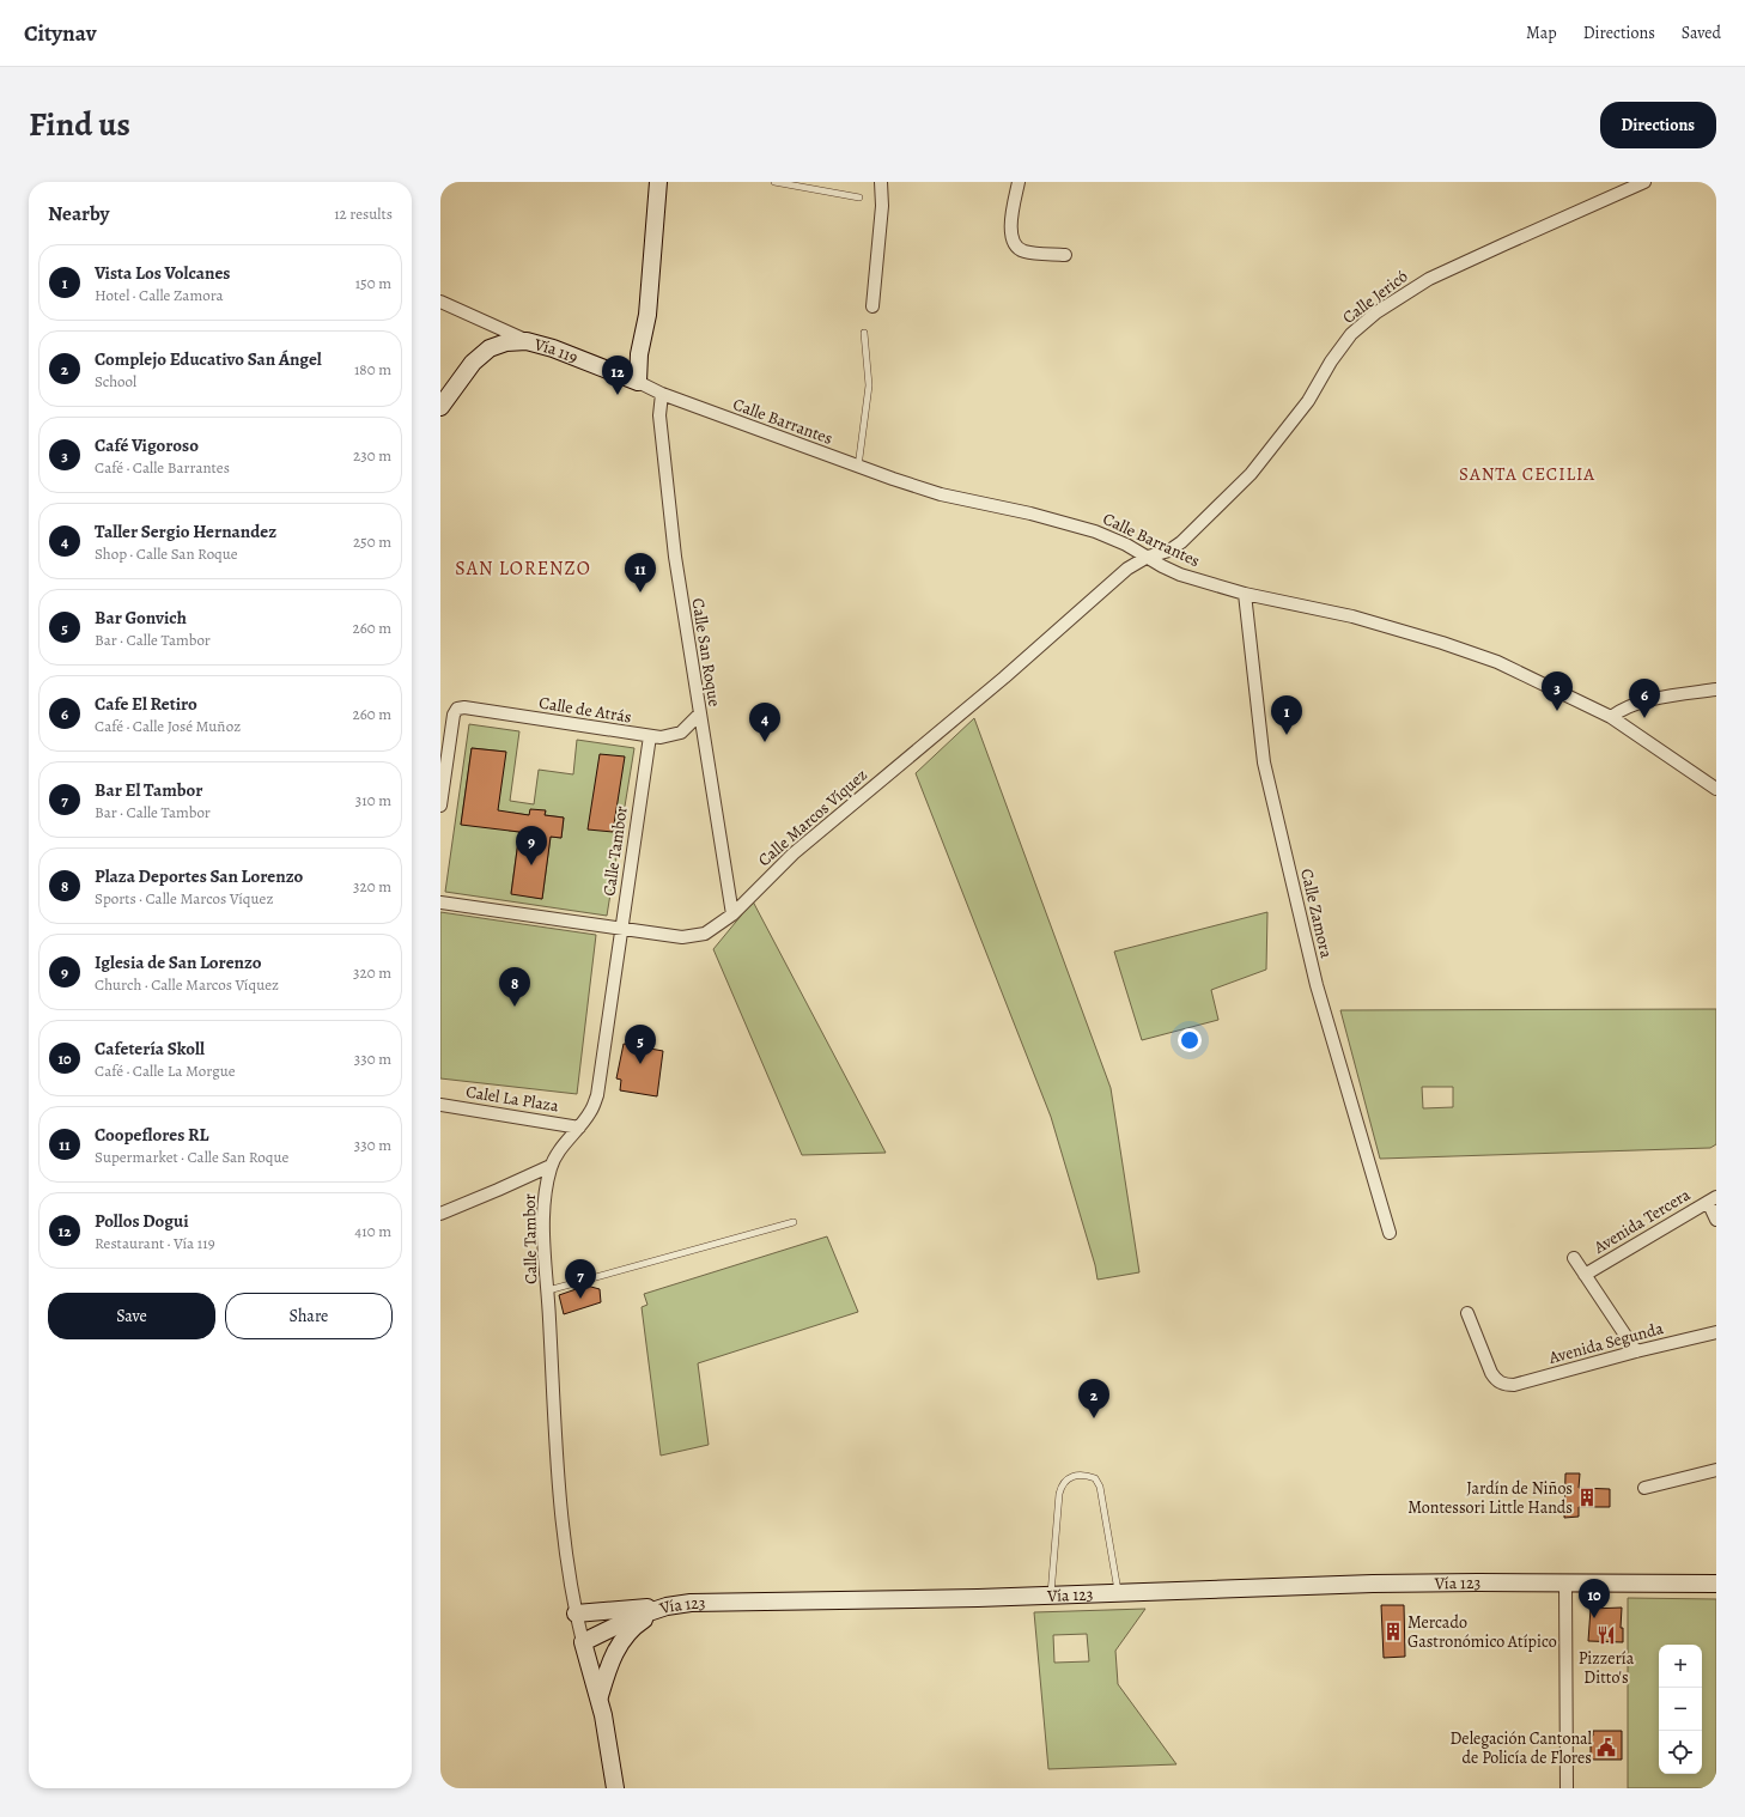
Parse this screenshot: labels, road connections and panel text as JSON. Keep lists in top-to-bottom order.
{
  "streets": {
    "main road": ["Vía 119", "Vía 123"],
    "street": [
      "Calle Jericó",
      "Calle Barrantes",
      "Calle San Roque",
      "Calle de Atrás",
      "Calle Marcos Víquez",
      "Calle Tambor",
      "Calle Zamora",
      "Calel La Plaza",
      "Avenida Tercera",
      "Avenida Segunda"
    ]
  },
  "crossings": [
    ["Calle Jericó", "Calle Barrantes"],
    ["Calle Jericó", "Calle Marcos Víquez"],
    ["Vía 119", "Calle Barrantes"],
    ["Calle Barrantes", "Calle San Roque"],
    ["Calle Barrantes", "Calle Marcos Víquez"],
    ["Calle Barrantes", "Calle Zamora"],
    ["Calle San Roque", "Calle de Atrás"],
    ["Calle San Roque", "Calle Marcos Víquez"],
    ["Calle de Atrás", "Calle Tambor"],
    ["Calle Marcos Víquez", "Calle Tambor"],
    ["Calle Tambor", "Calel La Plaza"],
    ["Calle Tambor", "Vía 123"]
  ],
  "districts": ["SANTA CECILIA", "SAN LORENZO"],
  "places": {
    "building": ["Jardín de Niños Montessori Little Hands", "Mercado Gastronómico Atípico"],
    "restaurant": ["Pizzería Ditto's"],
    "public building": ["Delegación Cantonal de Policía de Flores"]
  },
  "page": {
    "header": "Citynav",
    "nav": ["Map", "Directions", "Saved"],
    "title": "Find us",
    "buttons": [
      "Directions",
      ["Save", "Share"]
    ],
    "heading": ["Nearby", "12 results"],
    "list": [
      {
        "mark": "1",
        "name": "Vista Los Volcanes",
        "note": "Hotel · Calle Zamora",
        "value": "150 m"
      },
      {
        "mark": "2",
        "name": "Complejo Educativo San Ángel",
        "note": "School",
        "value": "180 m"
      },
      {
        "mark": "3",
        "name": "Café Vigoroso",
        "note": "Café · Calle Barrantes",
        "value": "230 m"
      },
      {
        "mark": "4",
        "name": "Taller Sergio Hernandez",
        "note": "Shop · Calle San Roque",
        "value": "250 m"
      },
      {
        "mark": "5",
        "name": "Bar Gonvich",
        "note": "Bar · Calle Tambor",
        "value": "260 m"
      },
      {
        "mark": "6",
        "name": "Cafe El Retiro",
        "note": "Café · Calle José Muñoz",
        "value": "260 m"
      },
      {
        "mark": "7",
        "name": "Bar El Tambor",
        "note": "Bar · Calle Tambor",
        "value": "310 m"
      },
      {
        "mark": "8",
        "name": "Plaza Deportes San Lorenzo",
        "note": "Sports · Calle Marcos Víquez",
        "value": "320 m"
      },
      {
        "mark": "9",
        "name": "Iglesia de San Lorenzo",
        "note": "Church · Calle Marcos Víquez",
        "value": "320 m"
      },
      {
        "mark": "10",
        "name": "Cafetería Skoll",
        "note": "Café · Calle La Morgue",
        "value": "330 m"
      },
      {
        "mark": "11",
        "name": "Coopeflores RL",
        "note": "Supermarket · Calle San Roque",
        "value": "330 m"
      },
      {
        "mark": "12",
        "name": "Pollos Dogui",
        "note": "Restaurant · Vía 119",
        "value": "410 m"
      }
    ],
    "pins": [
      "12",
      "11",
      "3",
      "6",
      "1",
      "4",
      "9",
      "8",
      "5",
      "7",
      "2",
      "10"
    ],
    "map_buttons": ["+", "−"]
  }
}
